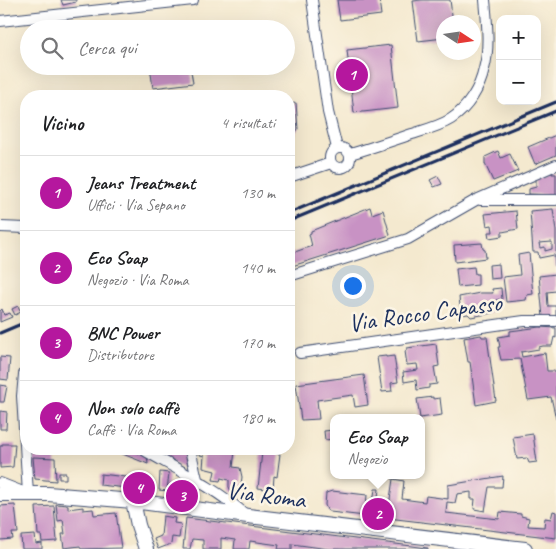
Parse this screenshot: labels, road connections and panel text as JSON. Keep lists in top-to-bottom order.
{
  "streets": {
    "street": ["Via Rocco Capasso", "Via Roma"]
  },
  "north": "right",
  "page": {
    "map_buttons": ["+", "−"],
    "search": "Cerca qui",
    "pins": [
      "1",
      "4",
      "3",
      "2"
    ],
    "heading": ["Vicino", "4 risultati"],
    "list": [
      {
        "mark": "1",
        "name": "Jeans Treatment",
        "note": "Uffici · Via Sepano",
        "value": "130 m"
      },
      {
        "mark": "2",
        "name": "Eco Soap",
        "note": "Negozio · Via Roma",
        "value": "140 m"
      },
      {
        "mark": "3",
        "name": "BNC Power",
        "note": "Distributore",
        "value": "170 m"
      },
      {
        "mark": "4",
        "name": "Non solo caffè",
        "note": "Caffè · Via Roma",
        "value": "180 m"
      }
    ],
    "popup": ["Eco Soap", "Negozio"]
  }
}
